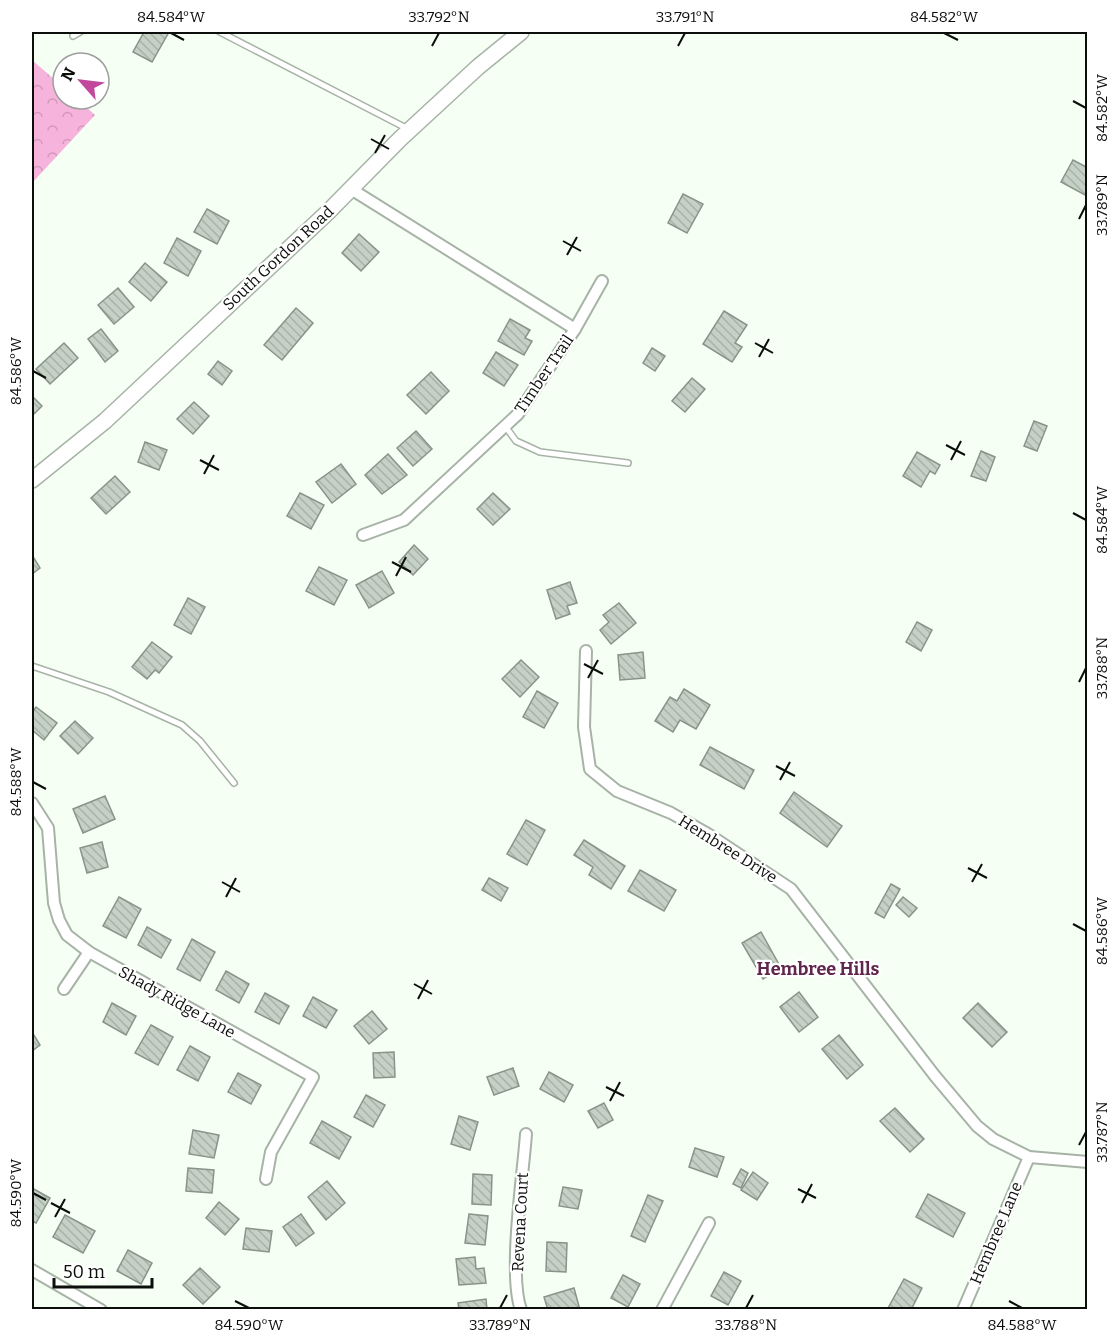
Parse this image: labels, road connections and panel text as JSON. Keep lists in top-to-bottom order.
{
  "streets": {
    "street": [
      "South Gordon Road",
      "Timber Trail",
      "Hembree Drive",
      "Shady Ridge Lane",
      "Revena Court",
      "Hembree Lane"
    ]
  },
  "crossings": [
    ["South Gordon Road", "Timber Trail"],
    ["Hembree Drive", "Hembree Lane"]
  ],
  "districts": ["Hembree Hills"],
  "scale_bar": "50 m",
  "north": "top left",
  "coordinates": [
    "84.584°W",
    "33.792°N",
    "33.791°N",
    "84.582°W",
    "33.789°N",
    "84.586°W",
    "33.788°N",
    "84.588°W",
    "33.787°N",
    "84.590°W"
  ]
}
